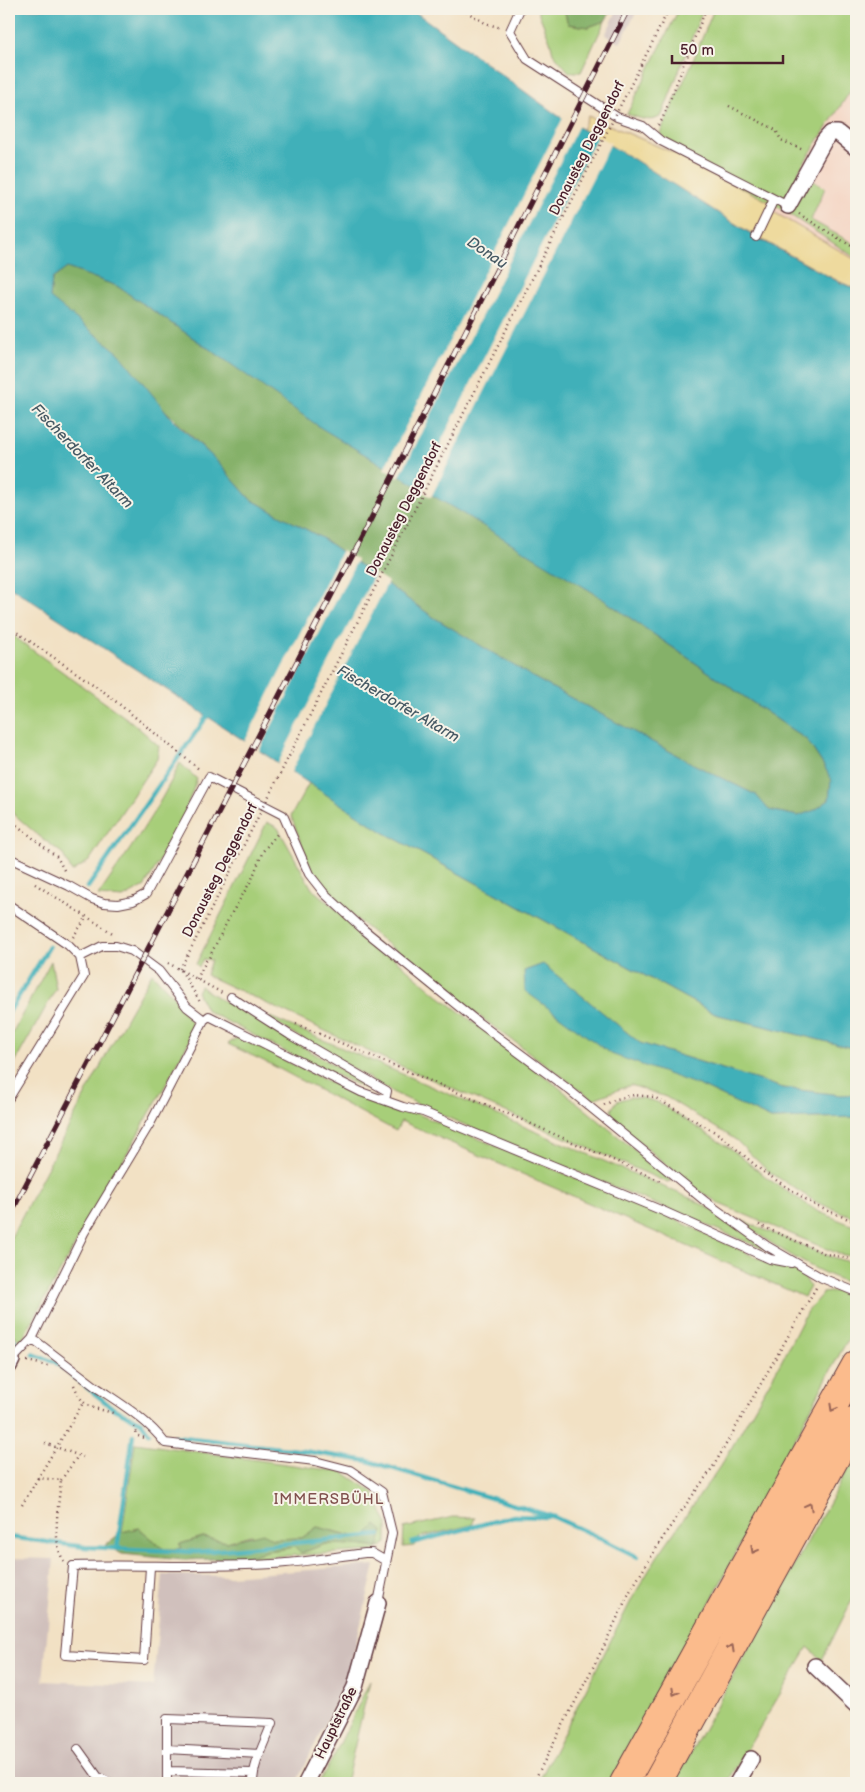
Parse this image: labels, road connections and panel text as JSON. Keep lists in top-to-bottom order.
{
  "streets": {
    "street": ["Hauptstraße"],
    "path": ["Donausteg Deggendorf"]
  },
  "districts": ["IMMERSBÜHL"],
  "water": ["Donau", "Fischerdorfer Altarm"],
  "scale_bar": "50 m"
}
